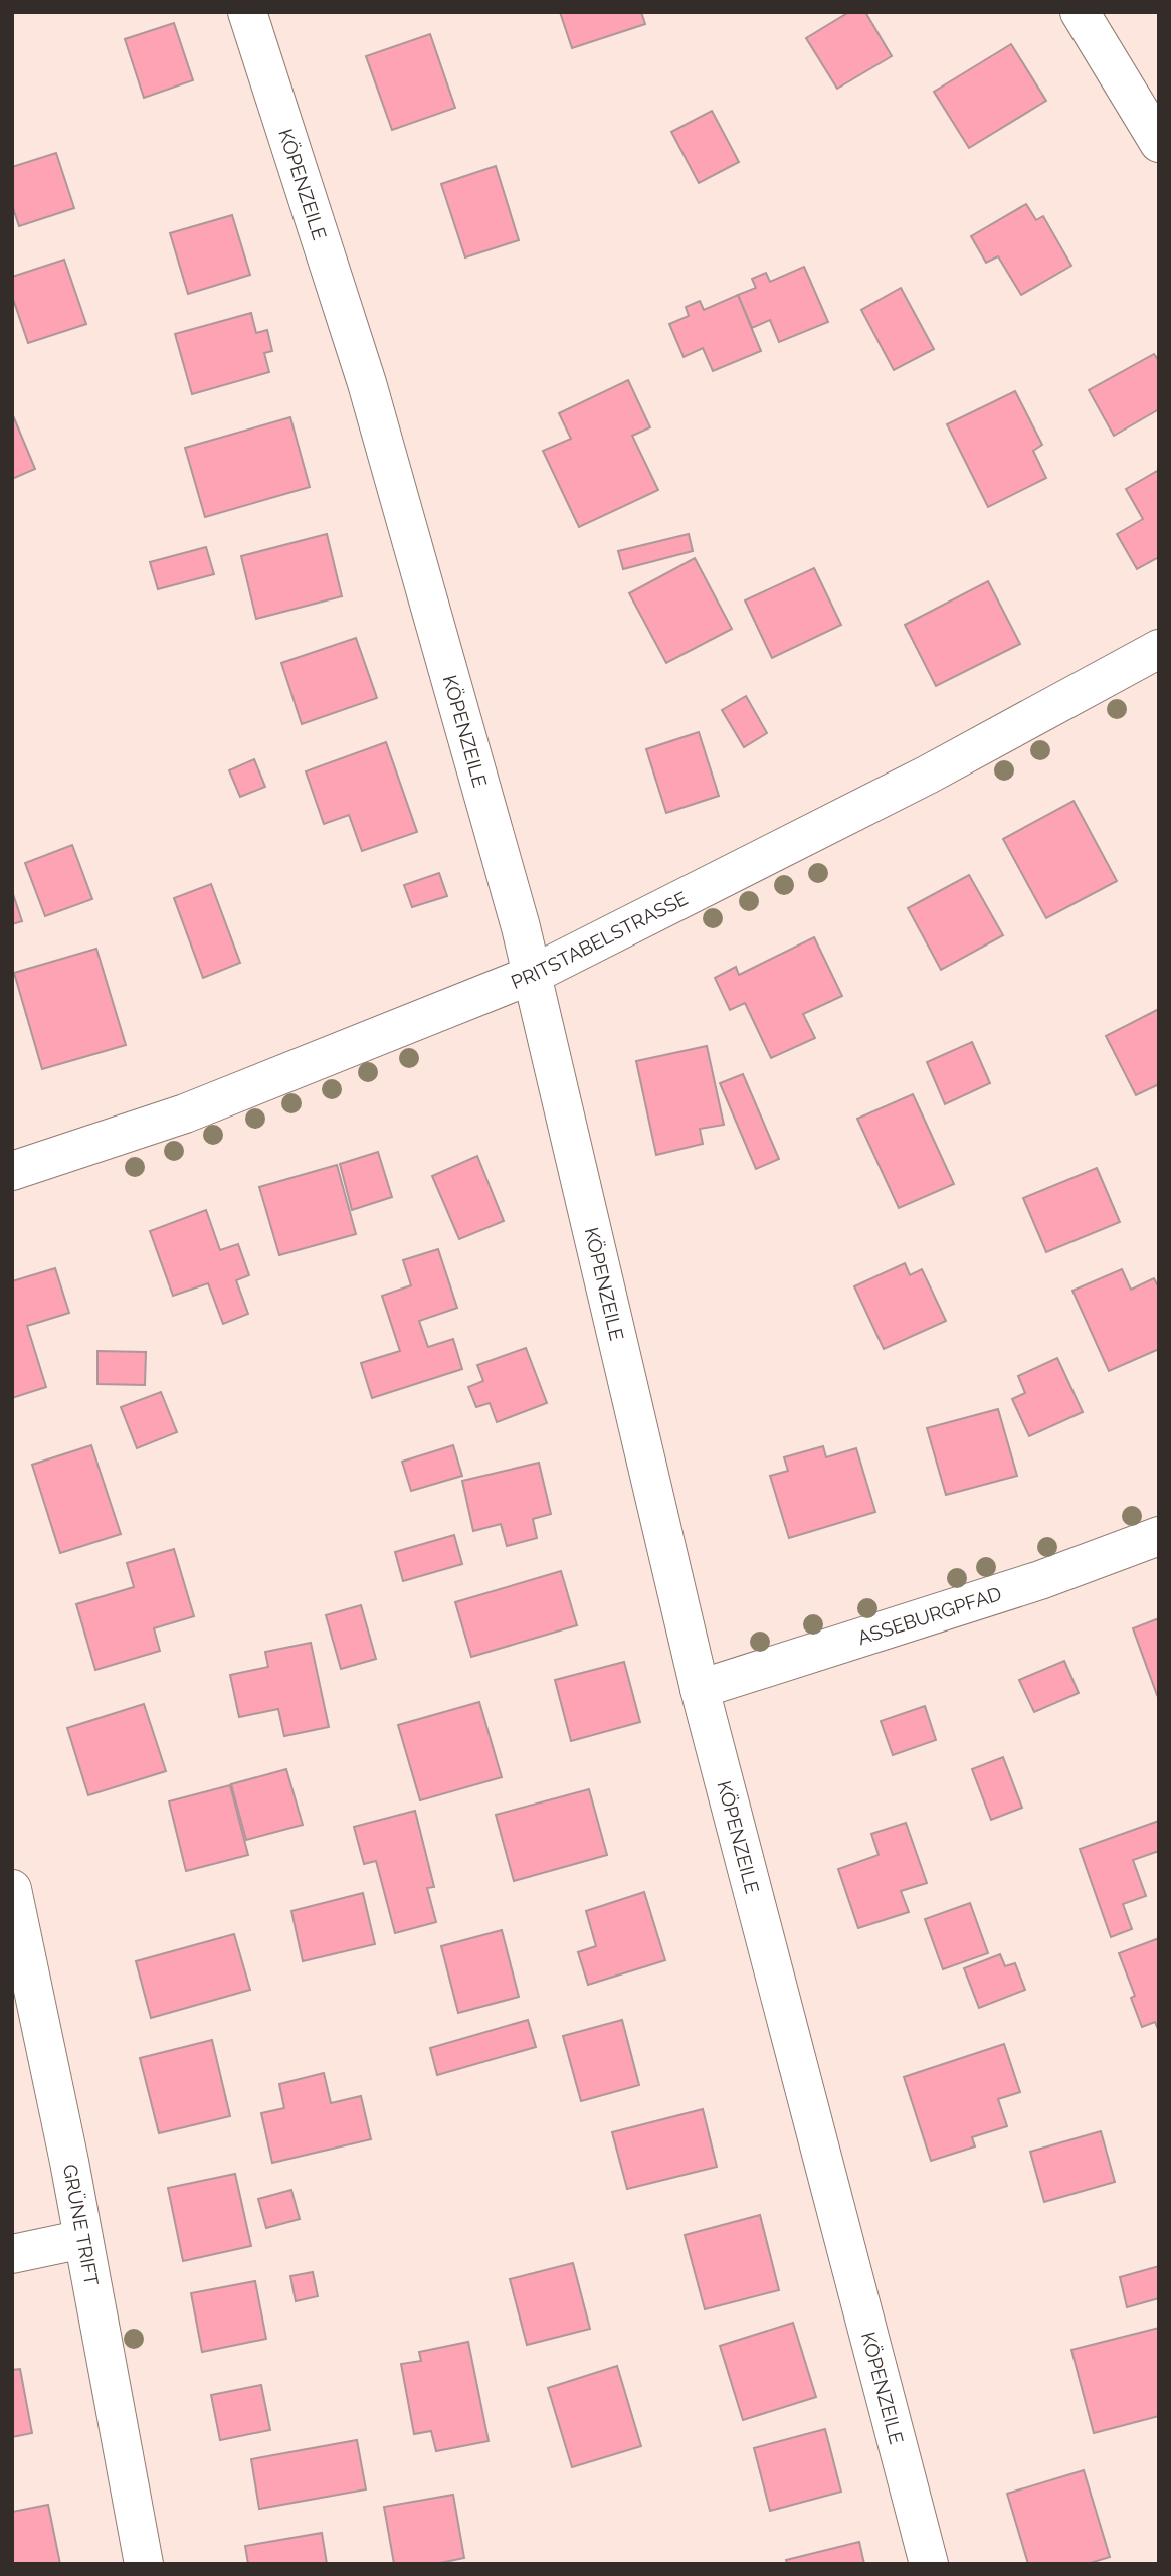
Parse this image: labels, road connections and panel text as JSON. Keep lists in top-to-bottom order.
{
  "streets": {
    "street": [
      "KÖPENZEILE",
      "PRITSTABELSTRASSE",
      "ASSEBURGPFAD",
      "GRÜNE TRIFT"
    ]
  },
  "crossings": [
    ["KÖPENZEILE", "PRITSTABELSTRASSE"],
    ["KÖPENZEILE", "ASSEBURGPFAD"]
  ]
}
